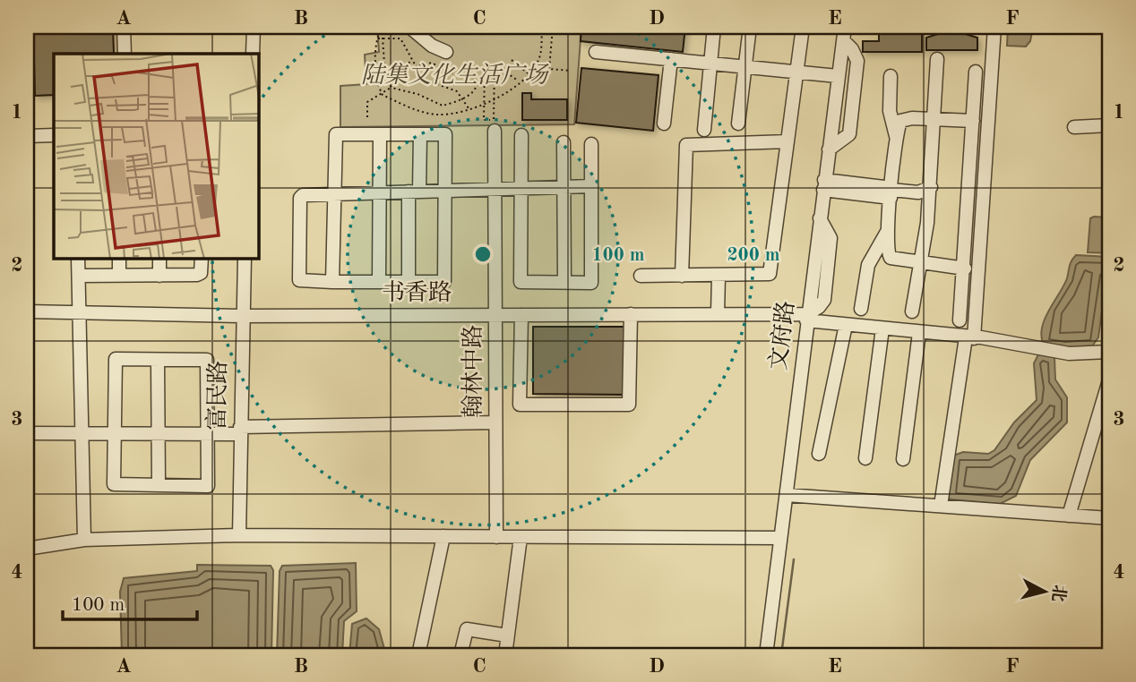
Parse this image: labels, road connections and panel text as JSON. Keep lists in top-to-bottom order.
{
  "streets": {
    "street": [
      "书香路",
      "文府路",
      "翰林中路",
      "富民路"
    ]
  },
  "crossings": [
    ["书香路", "文府路"],
    ["书香路", "翰林中路"],
    ["书香路", "富民路"]
  ],
  "parks": ["陆集文化生活广场"],
  "scale_bar": "100 m",
  "north": "right",
  "grid": {
    "columns": [
      "A",
      "B",
      "C",
      "D",
      "E",
      "F"
    ],
    "rows": [
      "1",
      "2",
      "3",
      "4"
    ]
  },
  "rings": ["100 m", "200 m"]
}
